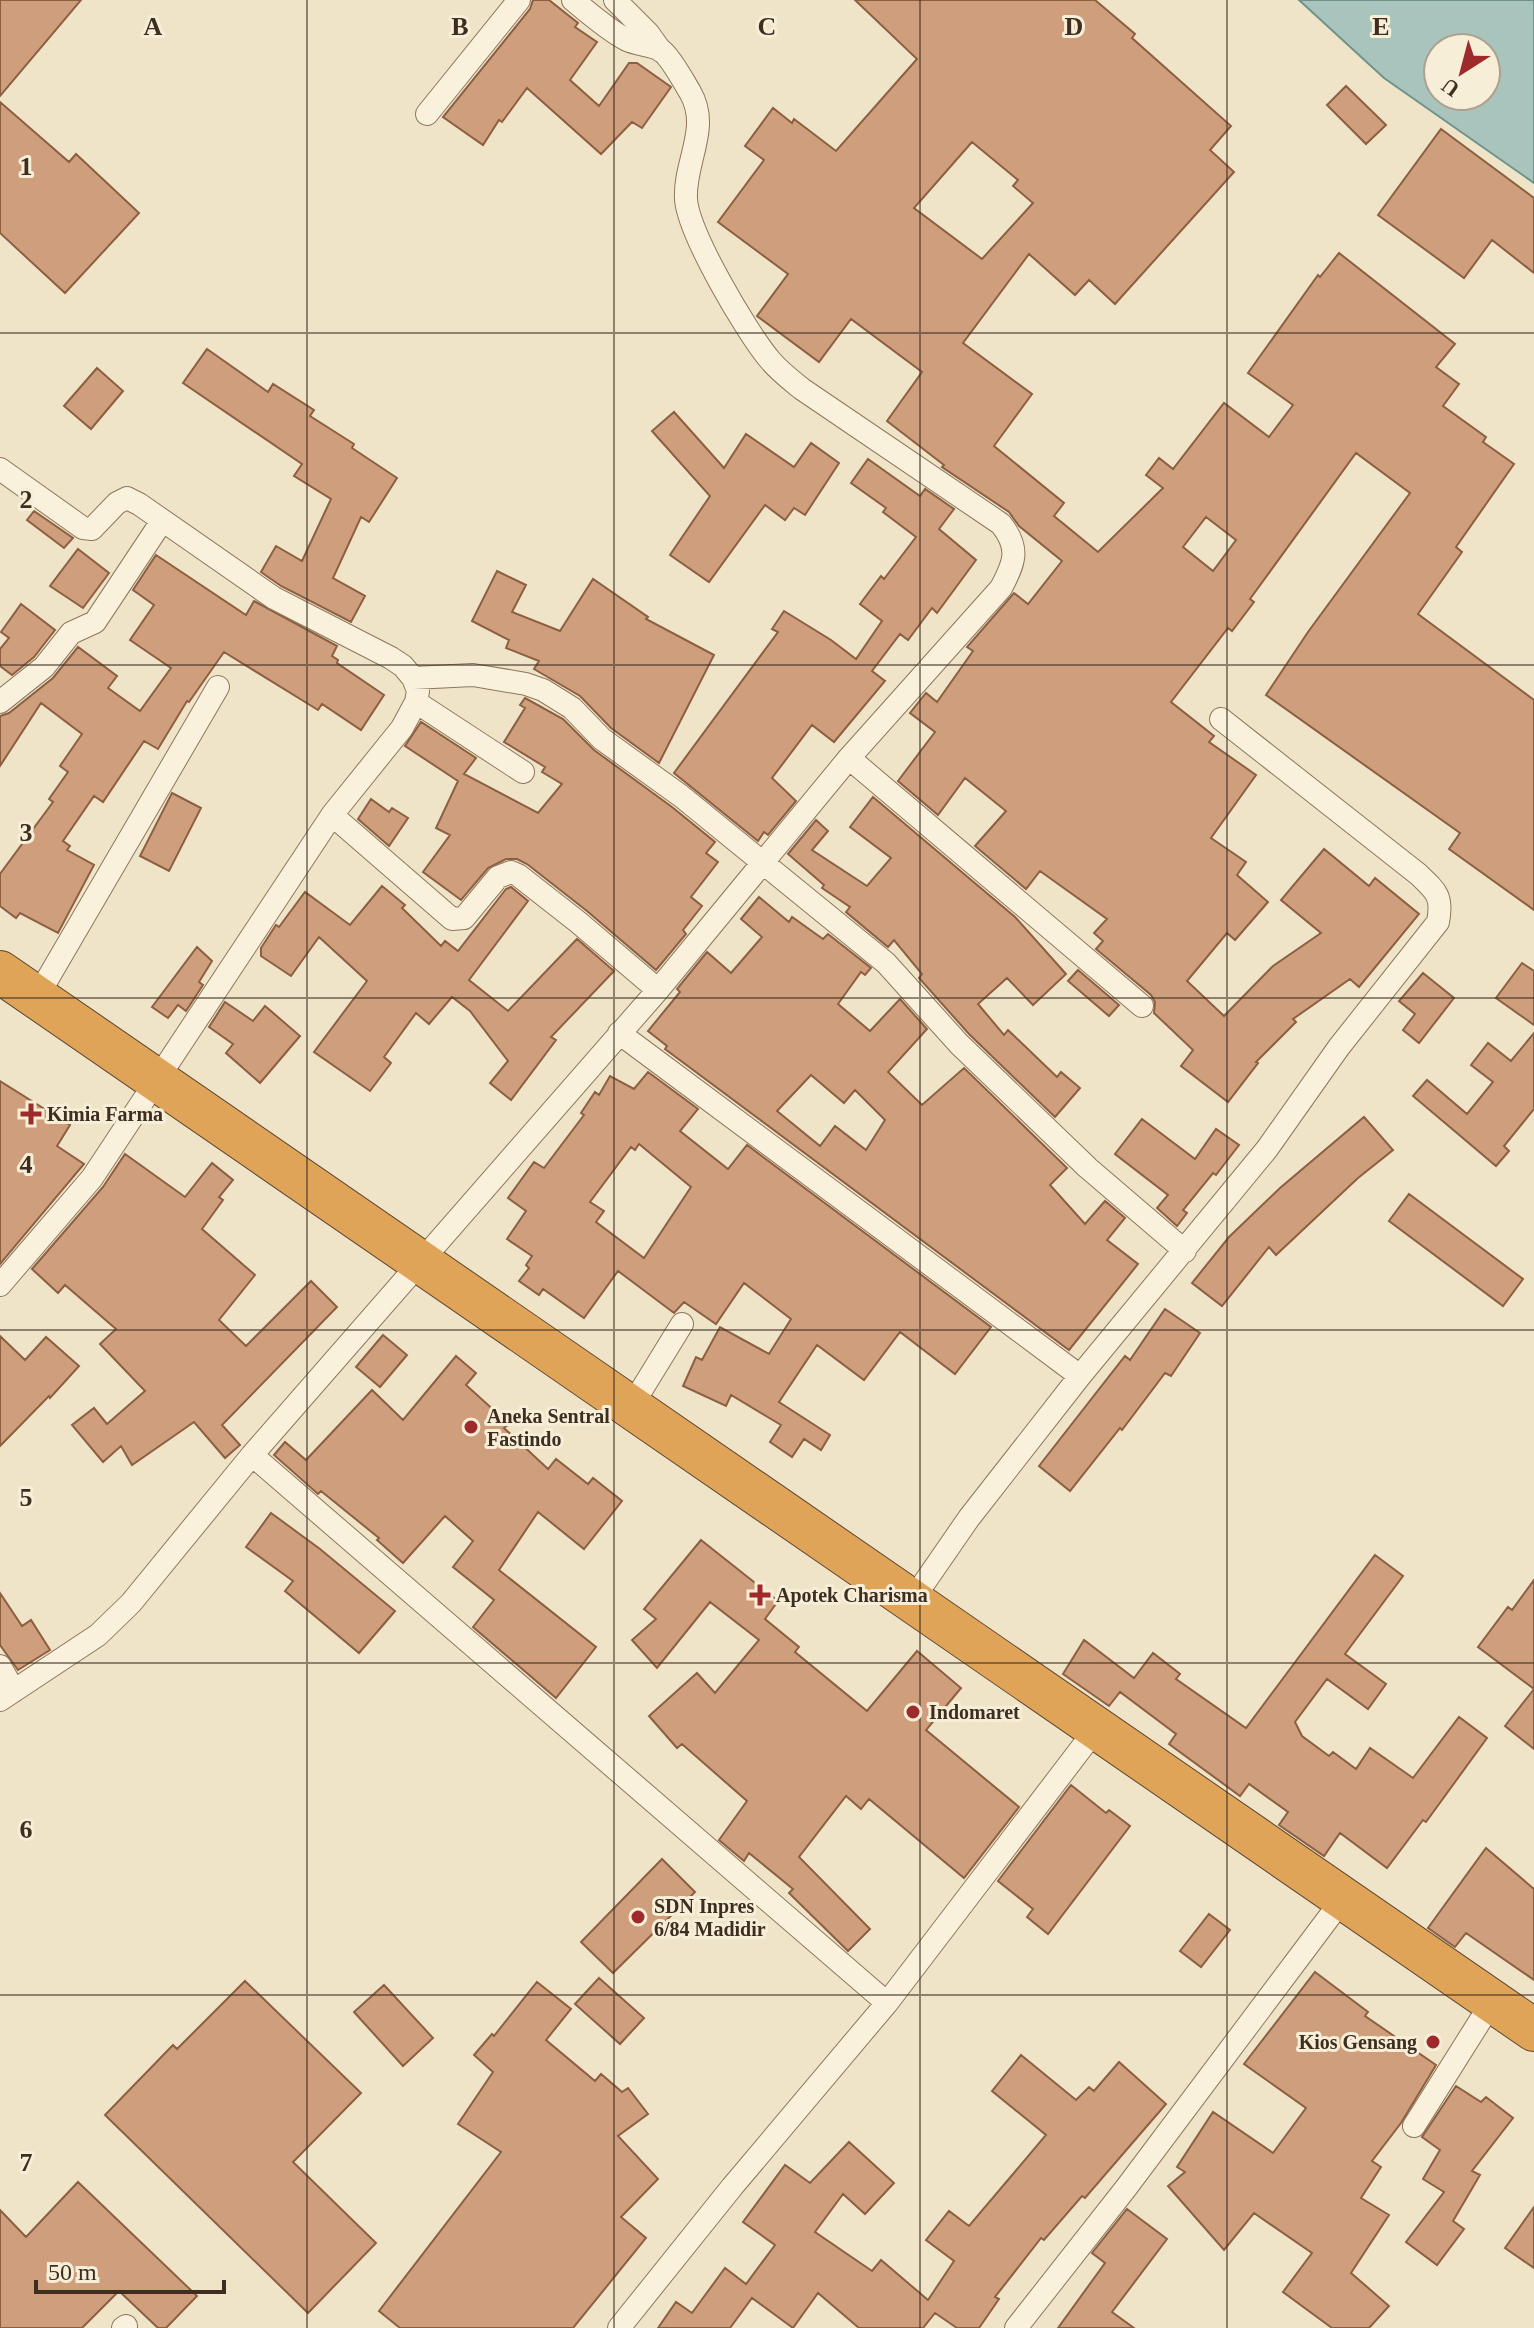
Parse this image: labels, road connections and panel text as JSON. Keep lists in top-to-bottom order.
{
  "places": {
    "health": ["Kimia Farma", "Apotek Charisma"],
    "other": [
      "Aneka Sentral Fastindo",
      "Indomaret",
      "SDN Inpres 6/84 Madidir",
      "Kios Gensang"
    ]
  },
  "scale_bar": "50 m",
  "north": "bottom left",
  "grid": {
    "columns": [
      "A",
      "B",
      "C",
      "D",
      "E"
    ],
    "rows": [
      "1",
      "2",
      "3",
      "4",
      "5",
      "6",
      "7"
    ]
  }
}
